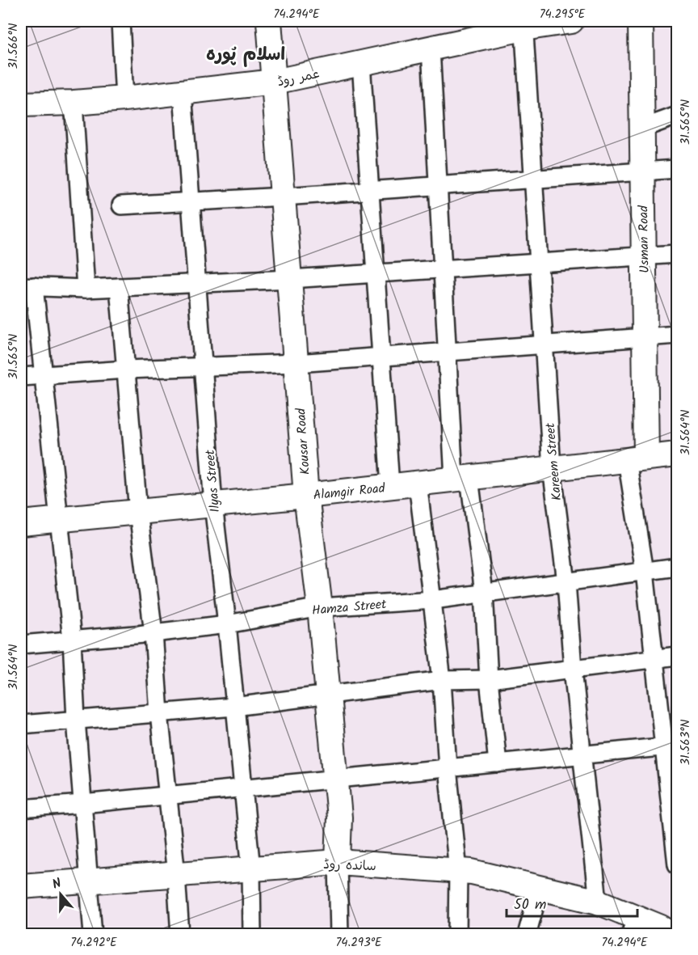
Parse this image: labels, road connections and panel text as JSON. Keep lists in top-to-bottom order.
{
  "streets": {
    "street": [
      "عمر روڈ",
      "Usman Road",
      "Kousar Road",
      "Kareem Street",
      "Ilyas Street",
      "Alamgir Road",
      "Hamza Street",
      "ساندہ روڈ"
    ]
  },
  "crossings": [
    ["عمر روڈ", "Kousar Road"],
    ["عمر روڈ", "Kareem Street"],
    ["عمر روڈ", "Ilyas Street"],
    ["Usman Road", "Alamgir Road"],
    ["Kousar Road", "Alamgir Road"],
    ["Kousar Road", "Hamza Street"],
    ["Kousar Road", "ساندہ روڈ"],
    ["Kareem Street", "Alamgir Road"],
    ["Kareem Street", "Hamza Street"],
    ["Kareem Street", "ساندہ روڈ"],
    ["Ilyas Street", "Alamgir Road"],
    ["Ilyas Street", "Hamza Street"],
    ["Ilyas Street", "ساندہ روڈ"]
  ],
  "districts": ["اسلام پُورہ"],
  "scale_bar": "50 m",
  "north": "top",
  "coordinates": [
    "74.294°E",
    "74.295°E",
    "31.566°N",
    "31.565°N",
    "31.564°N",
    "31.563°N",
    "74.292°E",
    "74.293°E"
  ]
}
